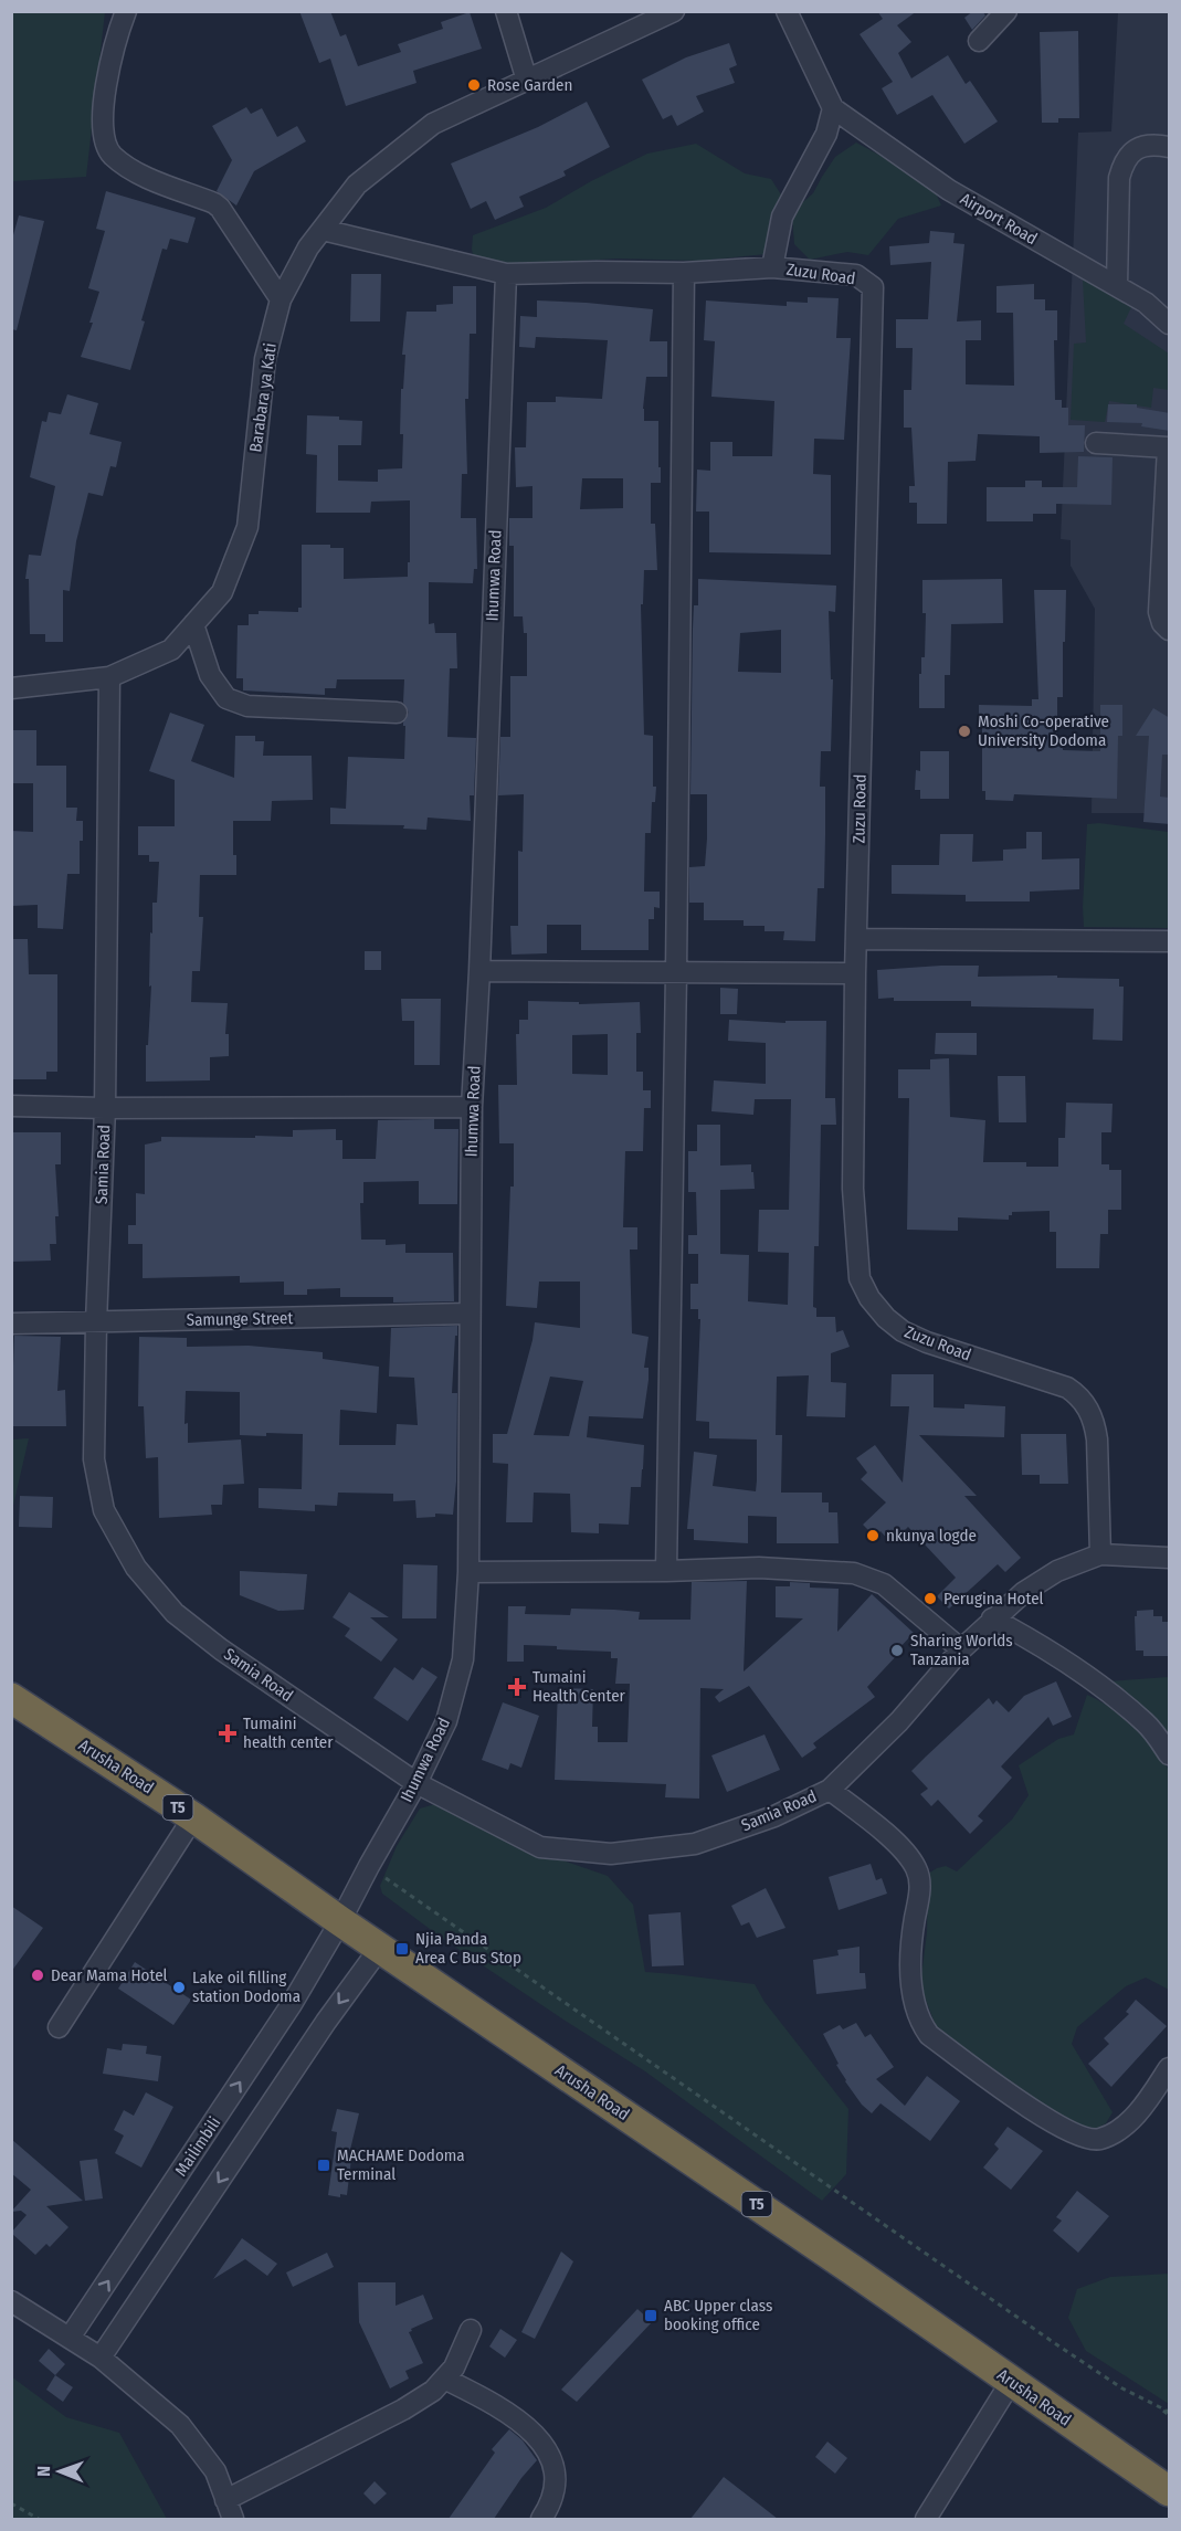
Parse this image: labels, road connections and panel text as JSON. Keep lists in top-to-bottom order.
{
  "streets": {
    "highway": ["Arusha Road", "T5"],
    "street": [
      "Airport Road",
      "Zuzu Road",
      "Barabara ya Kati",
      "Ihumwa Road",
      "Samia Road",
      "Samunge Street",
      "Mailimbili"
    ]
  },
  "crossings": [
    ["Zuzu Road", "Barabara ya Kati"],
    ["Zuzu Road", "Ihumwa Road"],
    ["Zuzu Road", "Samia Road"],
    ["Barabara ya Kati", "Samia Road"],
    ["Ihumwa Road", "Samia Road"],
    ["Ihumwa Road", "Samunge Street"],
    ["Ihumwa Road", "Arusha Road"],
    ["Ihumwa Road", "Mailimbili"],
    ["Samia Road", "Samunge Street"],
    ["Arusha Road", "Mailimbili"]
  ],
  "places": {
    "other": [
      "Rose Garden",
      "Moshi Co-operative University Dodoma",
      "nkunya logde",
      "Perugina Hotel",
      "Sharing Worlds Tanzania",
      "Dear Mama Hotel",
      "Lake oil filling station Dodoma"
    ],
    "health": ["Tumaini Health Center", "Tumaini health center"],
    "transit": ["Njia Panda Area C Bus Stop", "MACHAME Dodoma Terminal", "ABC Upper class booking office"]
  },
  "north": "left"
}
